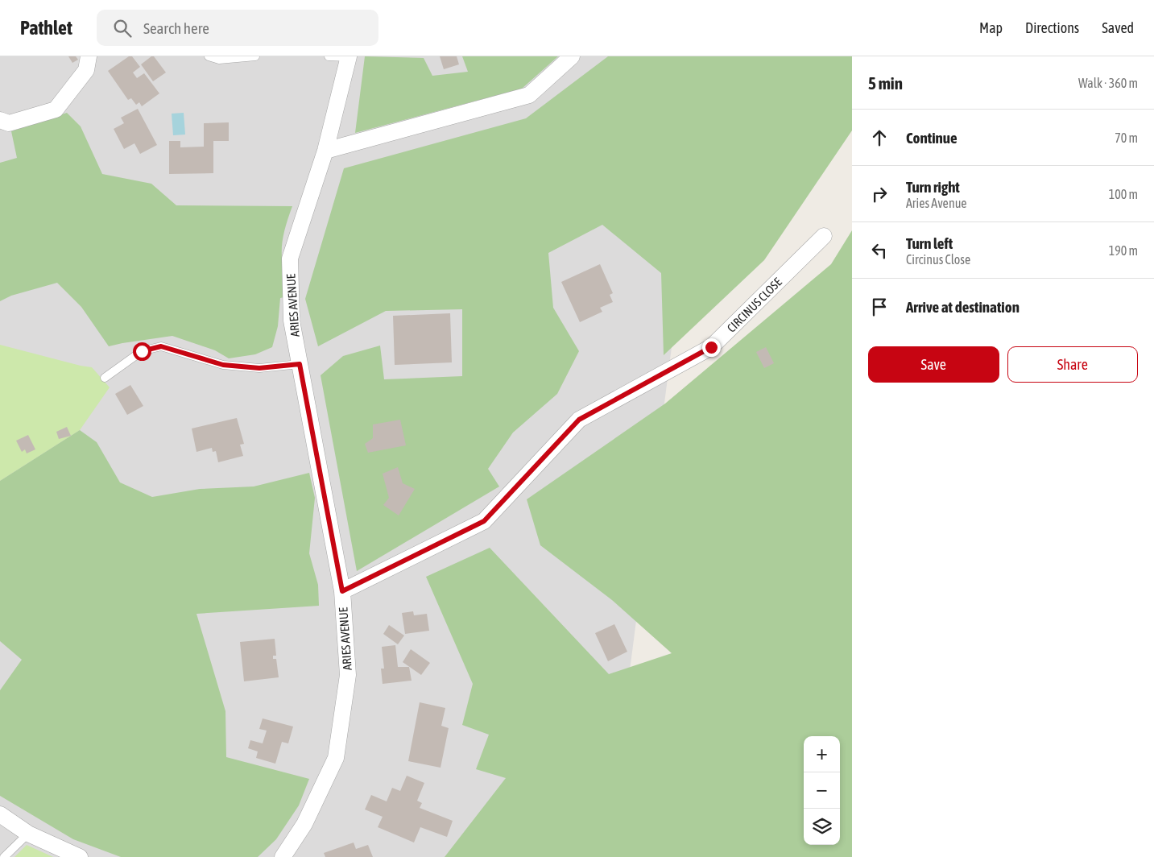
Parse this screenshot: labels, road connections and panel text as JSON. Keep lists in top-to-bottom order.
{
  "streets": {
    "street": ["ARIES AVENUE", "CIRCINUS CLOSE"]
  },
  "crossings": [
    ["ARIES AVENUE", "CIRCINUS CLOSE"]
  ],
  "page": {
    "header": "Pathlet",
    "search": "Search here",
    "nav": ["Map", "Directions", "Saved"],
    "heading": ["5 min", "Walk · 360 m"],
    "list": [
      ["Continue", "70 m"],
      ["Turn right", "Aries Avenue", "100 m"],
      ["Turn left", "Circinus Close", "190 m"],
      "Arrive at destination"
    ],
    "buttons": ["Save", "Share"],
    "map_buttons": ["+", "−"]
  }
}
